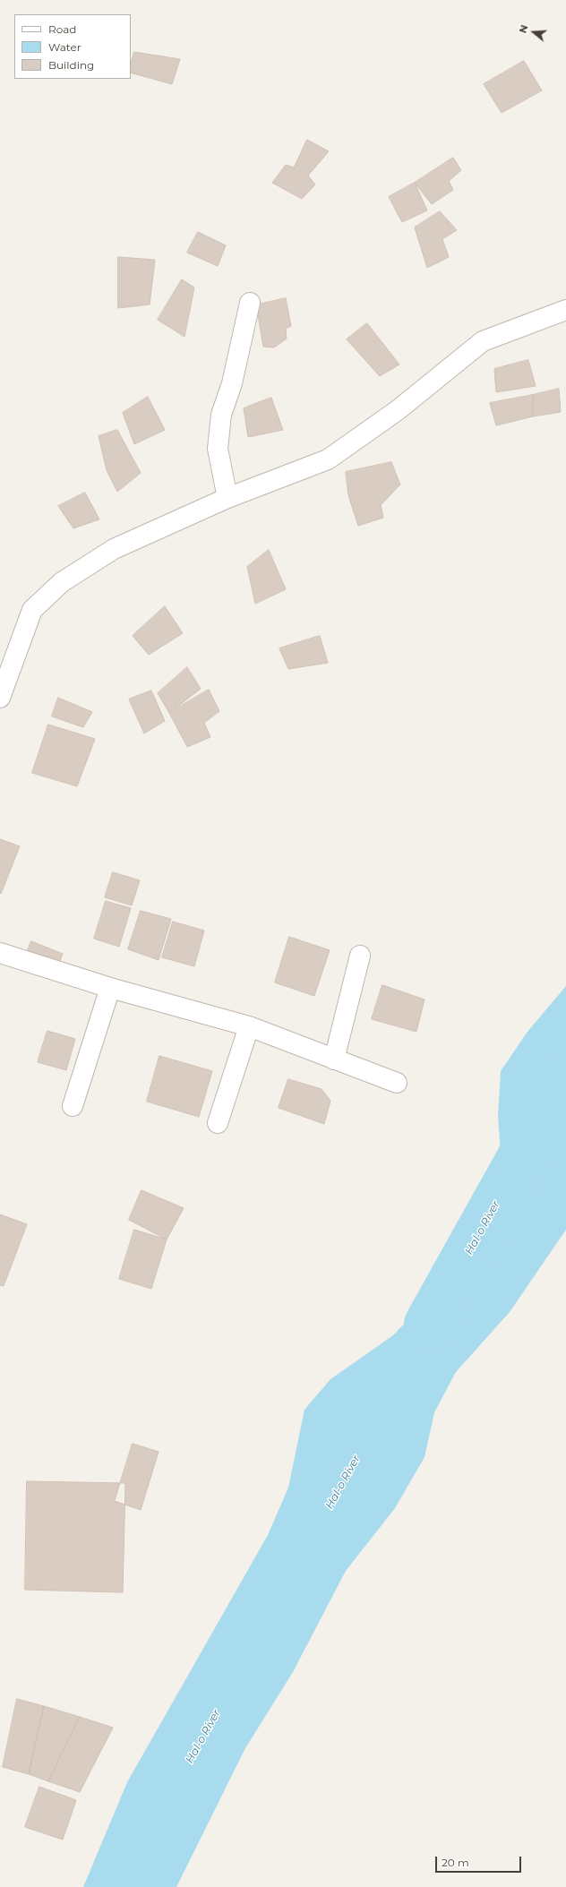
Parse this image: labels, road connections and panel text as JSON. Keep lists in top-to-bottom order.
{
  "water": ["Hal-o River"],
  "legend": ["Road", "Water", "Building"],
  "scale_bar": "20 m",
  "north": "left"
}
